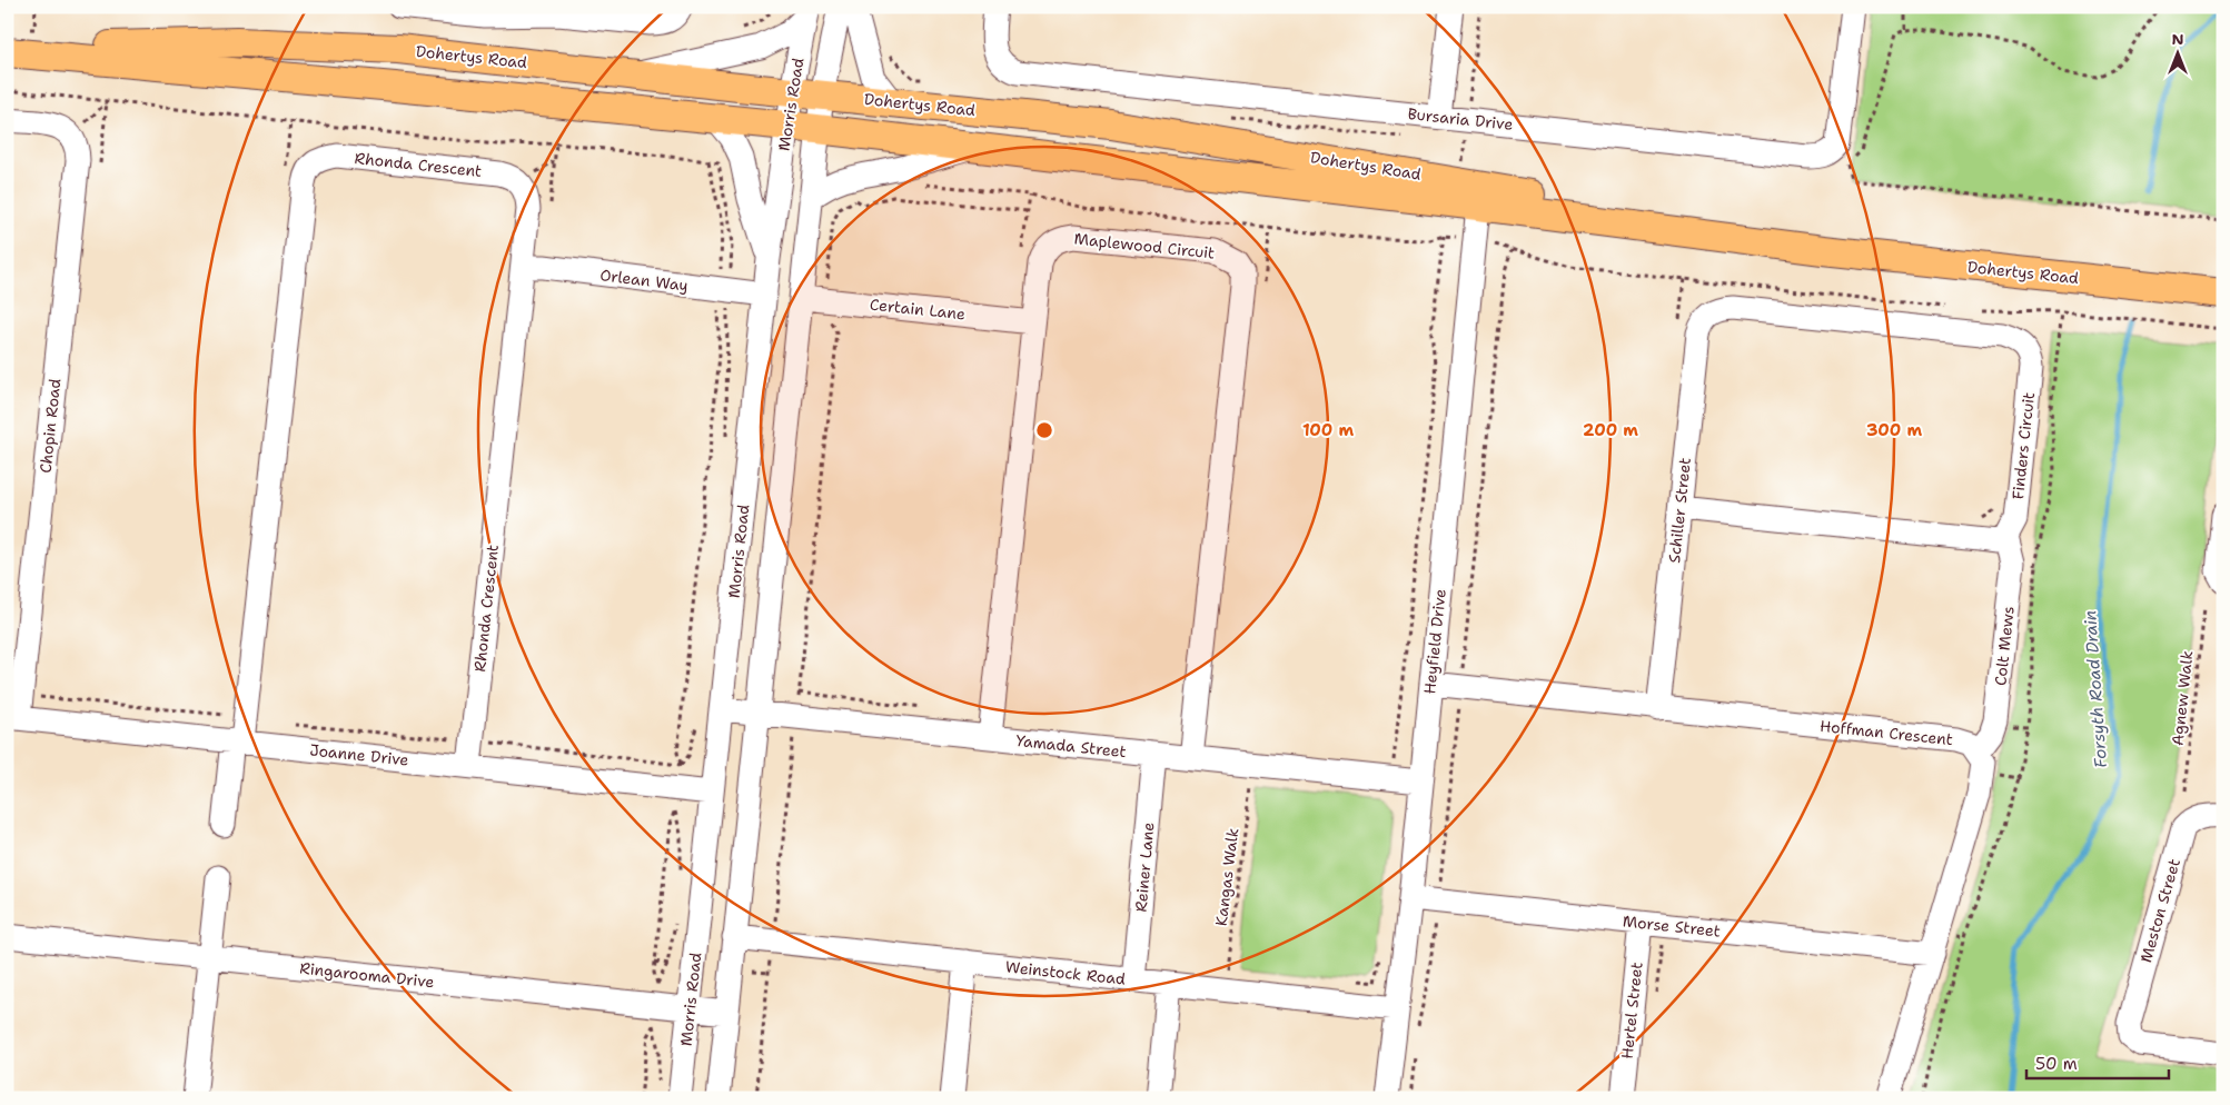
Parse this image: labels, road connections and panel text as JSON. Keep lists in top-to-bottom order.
{
  "streets": {
    "main road": ["Dohertys Road"],
    "street": [
      "Morris Road",
      "Bursaria Drive",
      "Rhonda Crescent",
      "Maplewood Circuit",
      "Orlean Way",
      "Certain Lane",
      "Chopin Road",
      "Finders Circuit",
      "Schiller Street",
      "Heyfield Drive",
      "Colt Mews",
      "Hoffman Crescent",
      "Yamada Street",
      "Joanne Drive",
      "Reiner Lane",
      "Meston Street",
      "Morse Street",
      "Weinstock Road",
      "Ringarooma Drive",
      "Hertel Street"
    ],
    "path": ["Agnew Walk", "Kangas Walk"]
  },
  "crossings": [
    ["Dohertys Road", "Morris Road"],
    ["Dohertys Road", "Heyfield Drive"],
    ["Morris Road", "Orlean Way"],
    ["Morris Road", "Certain Lane"],
    ["Morris Road", "Yamada Street"],
    ["Morris Road", "Joanne Drive"],
    ["Morris Road", "Weinstock Road"],
    ["Morris Road", "Ringarooma Drive"],
    ["Rhonda Crescent", "Orlean Way"],
    ["Rhonda Crescent", "Joanne Drive"],
    ["Maplewood Circuit", "Certain Lane"],
    ["Maplewood Circuit", "Yamada Street"],
    ["Chopin Road", "Joanne Drive"],
    ["Finders Circuit", "Schiller Street"],
    ["Finders Circuit", "Colt Mews"],
    ["Schiller Street", "Hoffman Crescent"],
    ["Heyfield Drive", "Hoffman Crescent"],
    ["Heyfield Drive", "Yamada Street"],
    ["Heyfield Drive", "Morse Street"],
    ["Heyfield Drive", "Weinstock Road"],
    ["Colt Mews", "Hoffman Crescent"],
    ["Yamada Street", "Reiner Lane"],
    ["Reiner Lane", "Weinstock Road"],
    ["Morse Street", "Hertel Street"]
  ],
  "water": ["Forsyth Road Drain"],
  "scale_bar": "50 m",
  "north": "top",
  "rings": ["100 m", "200 m", "300 m"]
}
